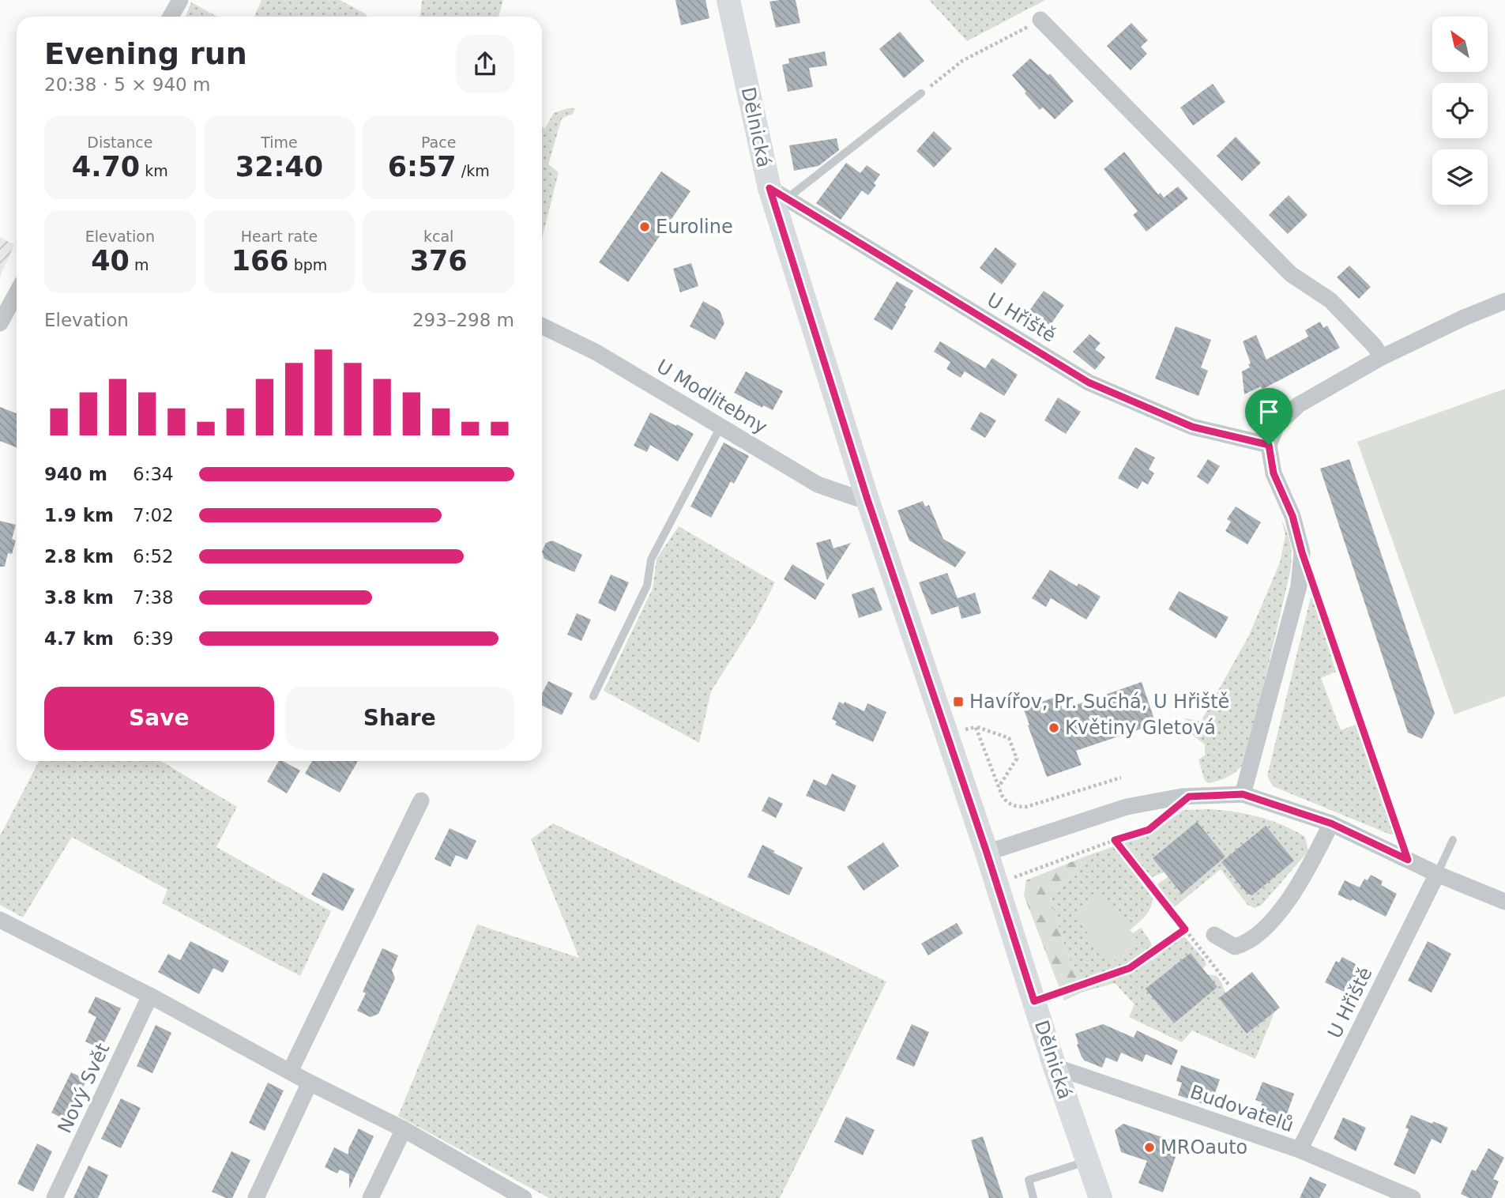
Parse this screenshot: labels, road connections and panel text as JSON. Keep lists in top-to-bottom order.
{
  "streets": {
    "street": [
      "Dělnická",
      "U Hřiště",
      "U Modlitebny",
      "Nový Svět",
      "Budovatelů"
    ]
  },
  "crossings": [
    ["Dělnická", "U Hřiště"],
    ["Dělnická", "U Modlitebny"],
    ["Dělnická", "Budovatelů"],
    ["U Hřiště", "Budovatelů"]
  ],
  "places": {
    "other": ["Euroline", "Květiny Gletová", "MROauto"],
    "transit": ["Havířov, Pr. Suchá, U Hřiště"]
  },
  "north": "top left",
  "page": {
    "heading": ["Evening run", "20:38 · 5 × 940 m"],
    "stats": [
      ["Distance", "4.70 km"],
      ["Time", "32:40"],
      ["Pace", "6:57 /km"],
      ["Elevation", "40 m"],
      ["Heart rate", "166 bpm"],
      ["kcal", "376"]
    ],
    "chart": ["Elevation", "293–298 m"],
    "list": [
      {
        "name": "940 m",
        "note": "6:34"
      },
      {
        "name": "1.9 km",
        "note": "7:02"
      },
      {
        "name": "2.8 km",
        "note": "6:52"
      },
      {
        "name": "3.8 km",
        "note": "7:38"
      },
      {
        "name": "4.7 km",
        "note": "6:39"
      }
    ],
    "buttons": ["Save", "Share"]
  }
}
